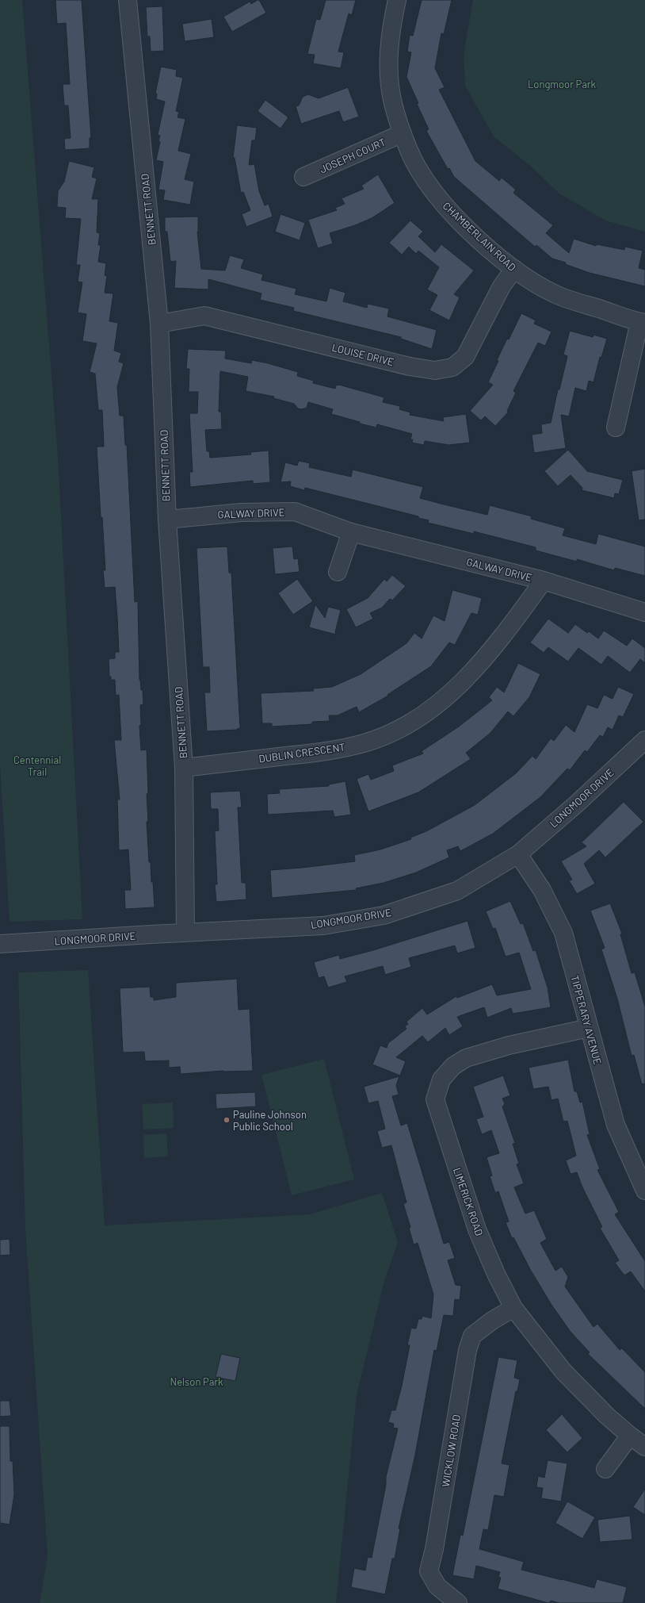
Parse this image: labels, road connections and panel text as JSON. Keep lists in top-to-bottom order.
{
  "streets": {
    "street": [
      "JOSEPH COURT",
      "BENNETT ROAD",
      "CHAMBERLAIN ROAD",
      "LOUISE DRIVE",
      "GALWAY DRIVE",
      "DUBLIN CRESCENT",
      "LONGMOOR DRIVE",
      "TIPPERARY AVENUE",
      "LIMERICK ROAD",
      "WICKLOW ROAD"
    ]
  },
  "crossings": [
    ["JOSEPH COURT", "CHAMBERLAIN ROAD"],
    ["BENNETT ROAD", "LOUISE DRIVE"],
    ["BENNETT ROAD", "GALWAY DRIVE"],
    ["BENNETT ROAD", "DUBLIN CRESCENT"],
    ["BENNETT ROAD", "LONGMOOR DRIVE"],
    ["CHAMBERLAIN ROAD", "LOUISE DRIVE"],
    ["GALWAY DRIVE", "DUBLIN CRESCENT"],
    ["LONGMOOR DRIVE", "TIPPERARY AVENUE"],
    ["TIPPERARY AVENUE", "LIMERICK ROAD"],
    ["LIMERICK ROAD", "WICKLOW ROAD"]
  ],
  "parks": ["Longmoor Park", "Centennial Trail", "Nelson Park"],
  "places": ["Pauline Johnson Public School"]
}
